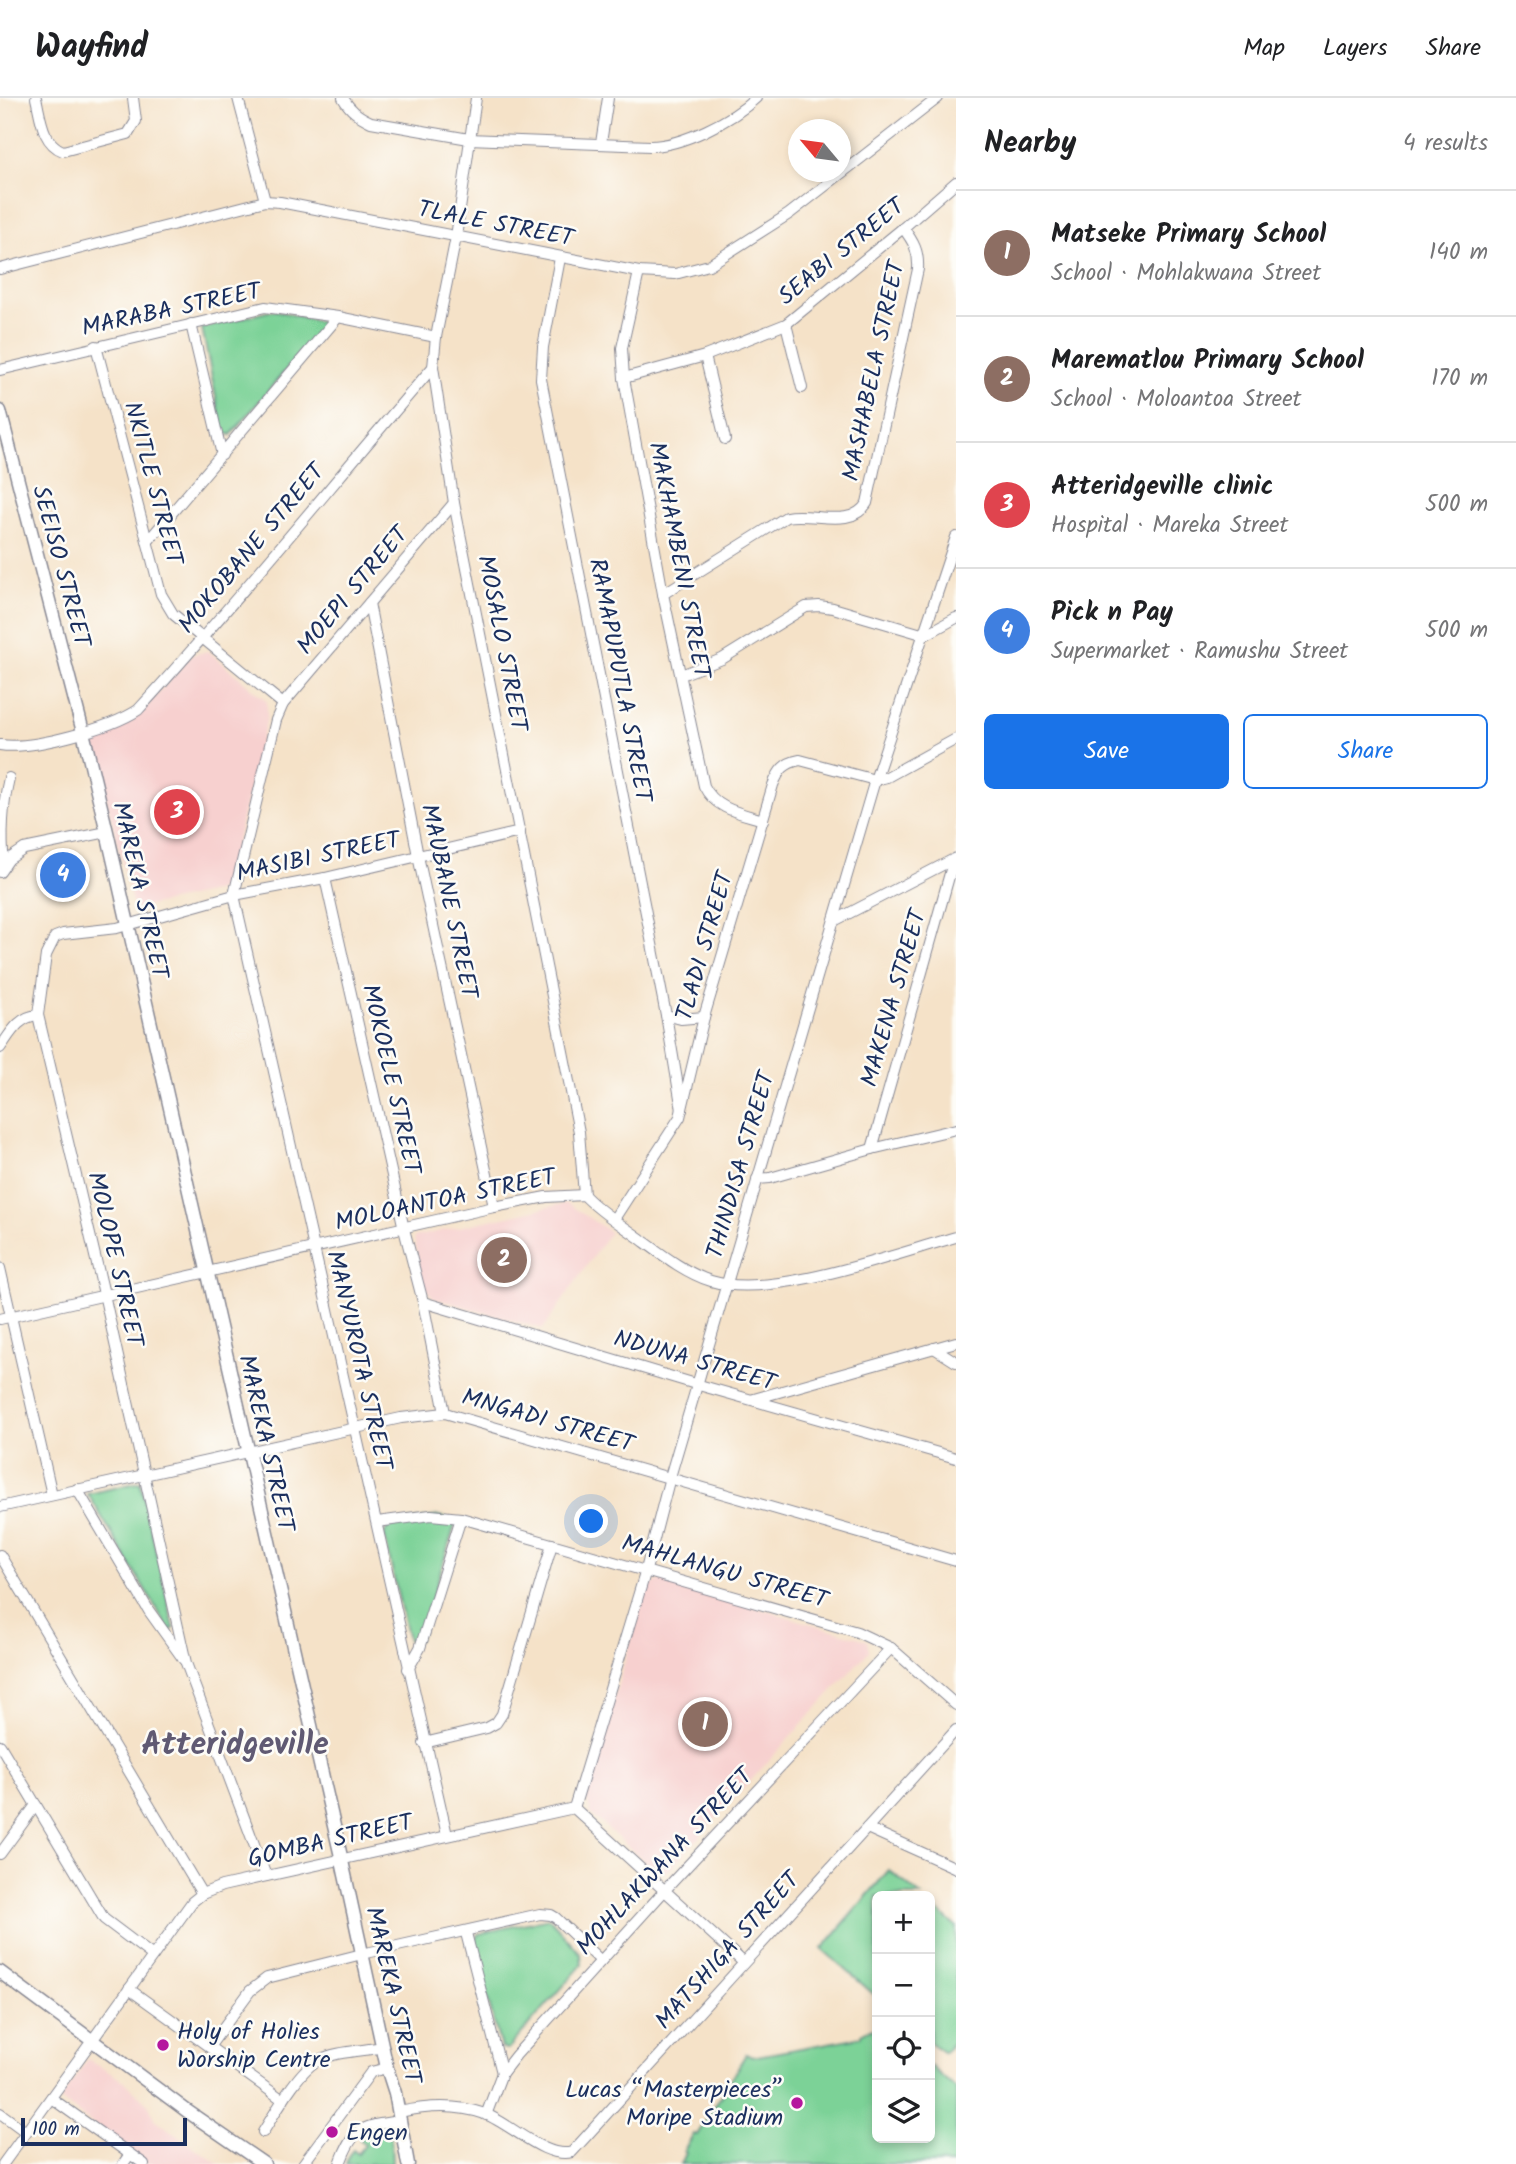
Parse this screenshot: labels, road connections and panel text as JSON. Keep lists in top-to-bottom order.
{
  "streets": {
    "street": [
      "TLALE STREET",
      "SEABI STREET",
      "MARABA STREET",
      "MASHABELA STREET",
      "NKITLE STREET",
      "MOKOBANE STREET",
      "MAKHAMBENI STREET",
      "SEEISO STREET",
      "MOEPI STREET",
      "MOSALO STREET",
      "RAMAPUPUTLA STREET",
      "MASIBI STREET",
      "MAREKA STREET",
      "MAUBANE STREET",
      "TLADI STREET",
      "MAKENA STREET",
      "MOKOELE STREET",
      "THINDISA STREET",
      "MOLOANTOA STREET",
      "MOLOPE STREET",
      "MANYUROTA STREET",
      "NDUNA STREET",
      "MNGADI STREET",
      "MAHLANGU STREET",
      "GOMBA STREET",
      "MOHLAKWANA STREET",
      "MATSHIGA STREET"
    ]
  },
  "crossings": [
    ["TLALE STREET", "MAKHAMBENI STREET"],
    ["TLALE STREET", "MOSALO STREET"],
    ["TLALE STREET", "RAMAPUPUTLA STREET"],
    ["SEABI STREET", "MASHABELA STREET"],
    ["SEABI STREET", "MAKHAMBENI STREET"],
    ["MARABA STREET", "NKITLE STREET"],
    ["MARABA STREET", "MOSALO STREET"],
    ["MASHABELA STREET", "MAKHAMBENI STREET"],
    ["NKITLE STREET", "MOKOBANE STREET"],
    ["NKITLE STREET", "MOEPI STREET"],
    ["MOKOBANE STREET", "SEEISO STREET"],
    ["MOKOBANE STREET", "MOSALO STREET"],
    ["MOKOBANE STREET", "MAREKA STREET"],
    ["MAKHAMBENI STREET", "TLADI STREET"],
    ["SEEISO STREET", "MAREKA STREET"],
    ["MOEPI STREET", "MOSALO STREET"],
    ["MOEPI STREET", "MAUBANE STREET"],
    ["MOSALO STREET", "MASIBI STREET"],
    ["MOSALO STREET", "MOLOANTOA STREET"],
    ["RAMAPUPUTLA STREET", "TLADI STREET"],
    ["MASIBI STREET", "MAREKA STREET"],
    ["MASIBI STREET", "MAUBANE STREET"],
    ["MASIBI STREET", "MOKOELE STREET"],
    ["MASIBI STREET", "MOLOPE STREET"],
    ["MASIBI STREET", "MANYUROTA STREET"],
    ["MAREKA STREET", "MOLOANTOA STREET"],
    ["MAREKA STREET", "MOLOPE STREET"],
    ["MAREKA STREET", "MNGADI STREET"],
    ["MAREKA STREET", "GOMBA STREET"],
    ["MAUBANE STREET", "MOLOANTOA STREET"],
    ["TLADI STREET", "THINDISA STREET"],
    ["TLADI STREET", "MOLOANTOA STREET"],
    ["MOKOELE STREET", "MOLOANTOA STREET"],
    ["MOKOELE STREET", "NDUNA STREET"],
    ["MOKOELE STREET", "MNGADI STREET"],
    ["THINDISA STREET", "MOLOANTOA STREET"],
    ["THINDISA STREET", "NDUNA STREET"],
    ["THINDISA STREET", "MNGADI STREET"],
    ["THINDISA STREET", "MAHLANGU STREET"],
    ["THINDISA STREET", "GOMBA STREET"],
    ["MOLOANTOA STREET", "MOLOPE STREET"],
    ["MOLOANTOA STREET", "MANYUROTA STREET"],
    ["MOLOPE STREET", "MNGADI STREET"],
    ["MOLOPE STREET", "GOMBA STREET"],
    ["MANYUROTA STREET", "MNGADI STREET"],
    ["MANYUROTA STREET", "MAHLANGU STREET"],
    ["MANYUROTA STREET", "GOMBA STREET"],
    ["MAHLANGU STREET", "MOHLAKWANA STREET"],
    ["MOHLAKWANA STREET", "MATSHIGA STREET"]
  ],
  "districts": ["Atteridgeville"],
  "places": ["Holy of Holies Worship Centre", "Lucas “Masterpieces” Moripe Stadium", "Engen"],
  "scale_bar": "100 m",
  "north": "top left",
  "page": {
    "header": "Wayfind",
    "nav": ["Map", "Layers", "Share"],
    "heading": ["Nearby", "4 results"],
    "list": [
      {
        "mark": "1",
        "name": "Matseke Primary School",
        "note": "School · Mohlakwana Street",
        "value": "140 m"
      },
      {
        "mark": "2",
        "name": "Marematlou Primary School",
        "note": "School · Moloantoa Street",
        "value": "170 m"
      },
      {
        "mark": "3",
        "name": "Atteridgeville clinic",
        "note": "Hospital · Mareka Street",
        "value": "500 m"
      },
      {
        "mark": "4",
        "name": "Pick n Pay",
        "note": "Supermarket · Ramushu Street",
        "value": "500 m"
      }
    ],
    "buttons": ["Save", "Share"],
    "pins": [
      "3",
      "4",
      "2",
      "1"
    ],
    "map_buttons": ["+", "−"],
    "scale": "100 m"
  }
}
